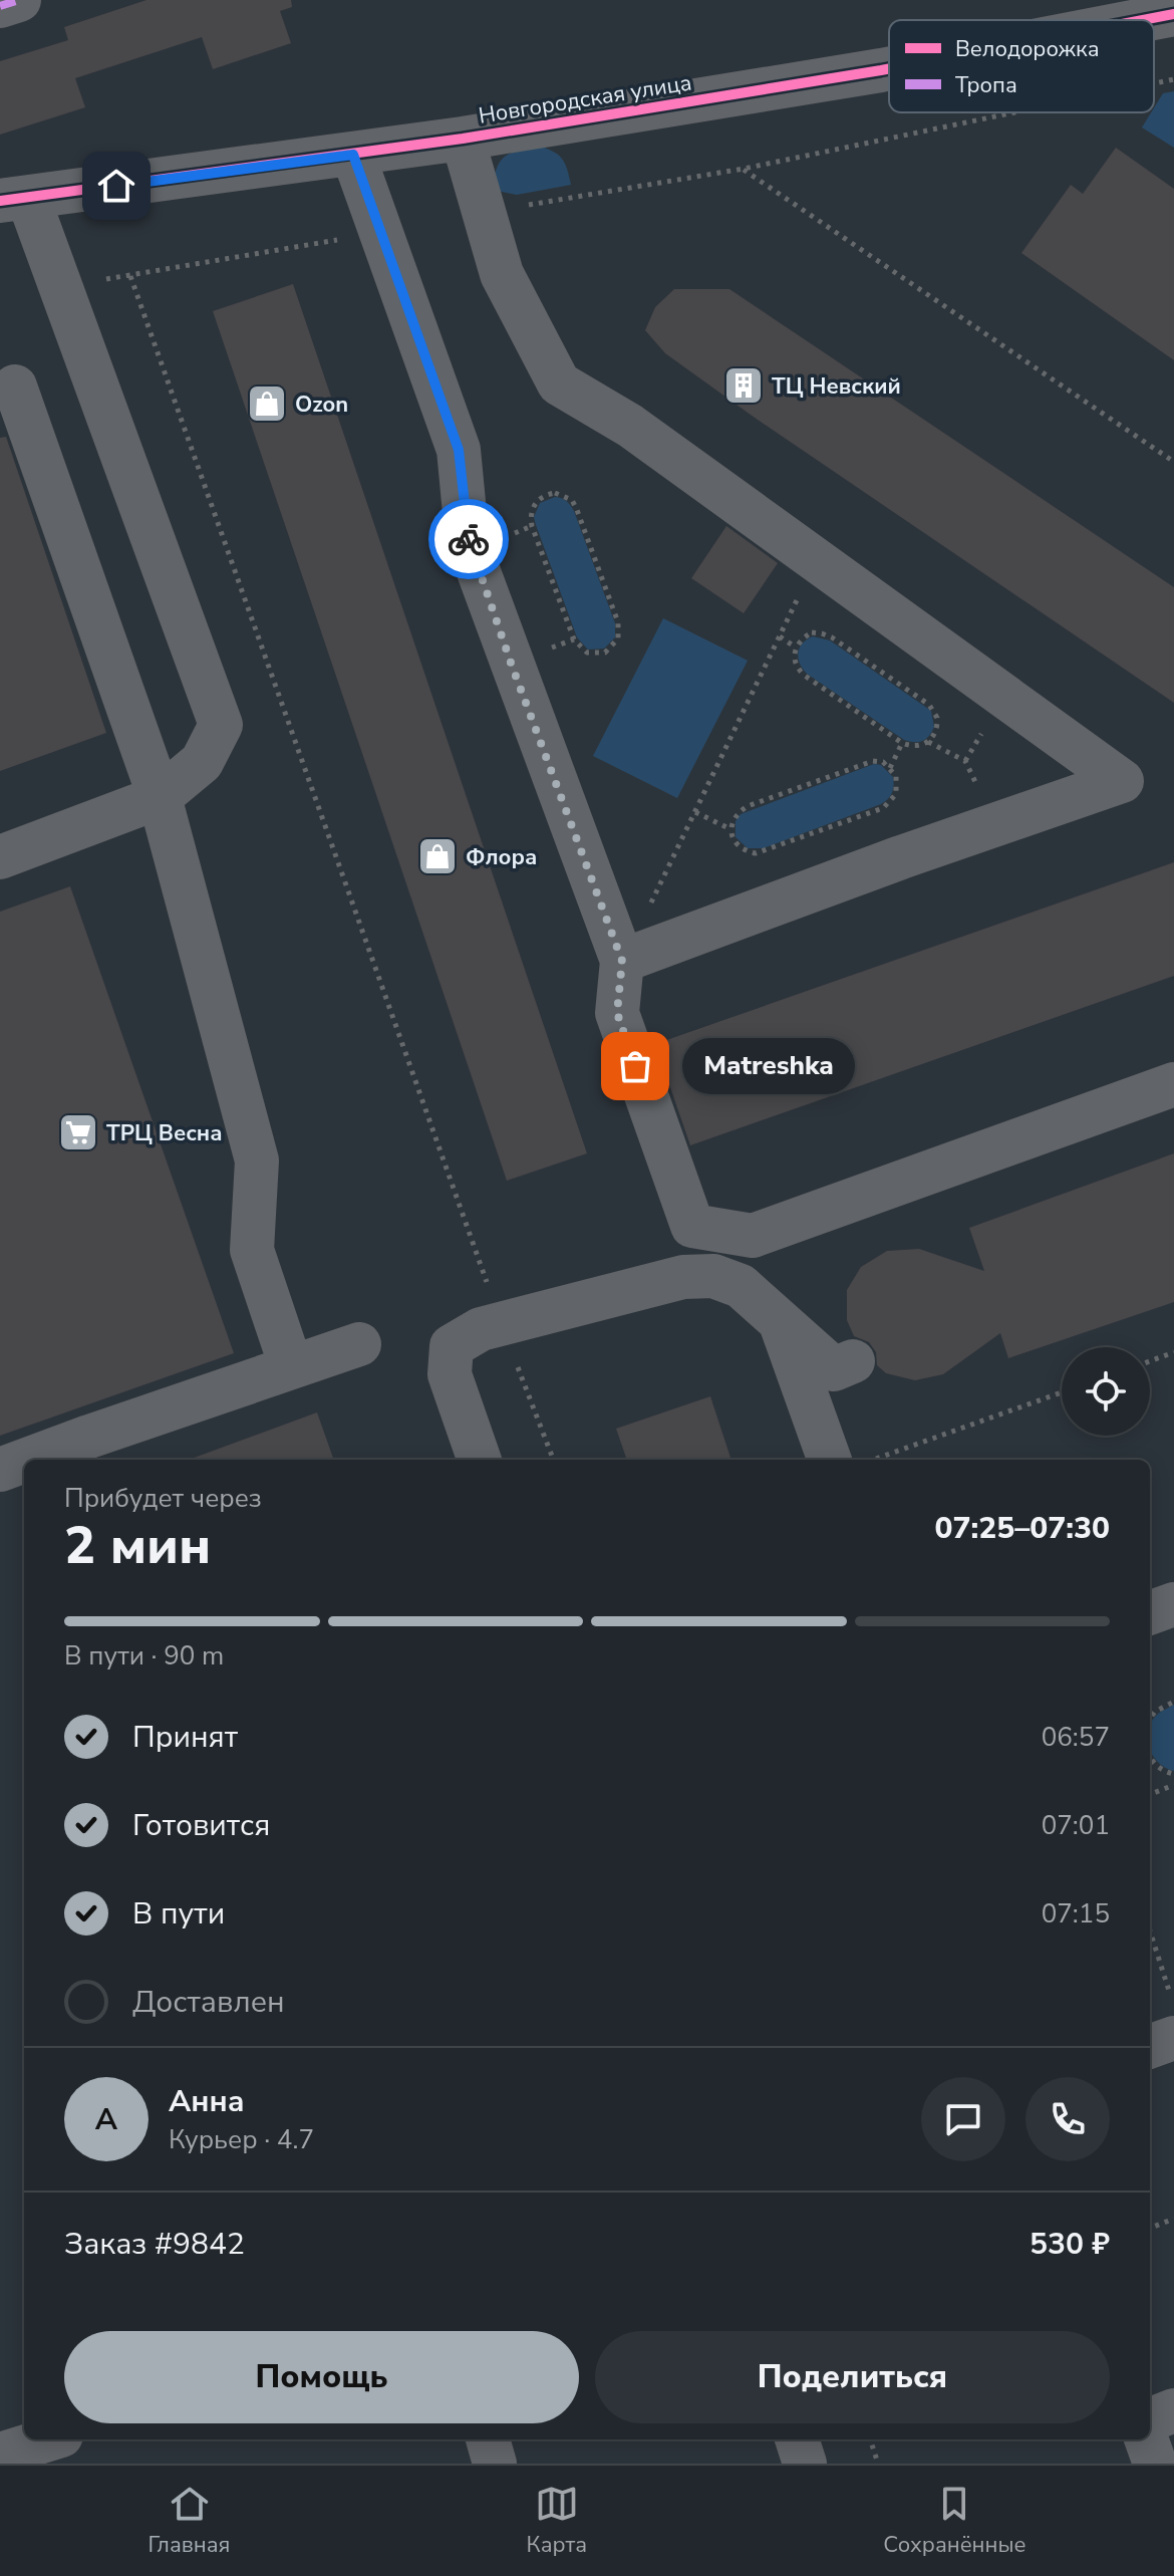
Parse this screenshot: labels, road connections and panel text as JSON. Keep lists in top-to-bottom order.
{
  "streets": {
    "street": ["Новгородская улица"]
  },
  "places": {
    "building": ["ТЦ Невский"],
    "shop": ["Ozon", "Флора"],
    "other": ["Matreshka"],
    "supermarket": ["ТРЦ Весна"]
  },
  "legend": ["Велодорожка", "Тропа"],
  "page": {
    "bubble": "Matreshka",
    "heading": ["2 мин", "Прибудет через", "07:25–07:30"],
    "panel": [
      "Анна",
      "Курьер · 4.7",
      "Заказ #9842",
      "530 ₽"
    ],
    "bar": "В пути · 90 m",
    "list": [
      ["Принят", "06:57"],
      ["Готовится", "07:01"],
      ["В пути", "07:15"],
      "Доставлен"
    ],
    "round": "А",
    "buttons": ["Помощь", "Поделиться"],
    "tabs": ["Главная", "Карта", "Сохранённые"]
  }
}
